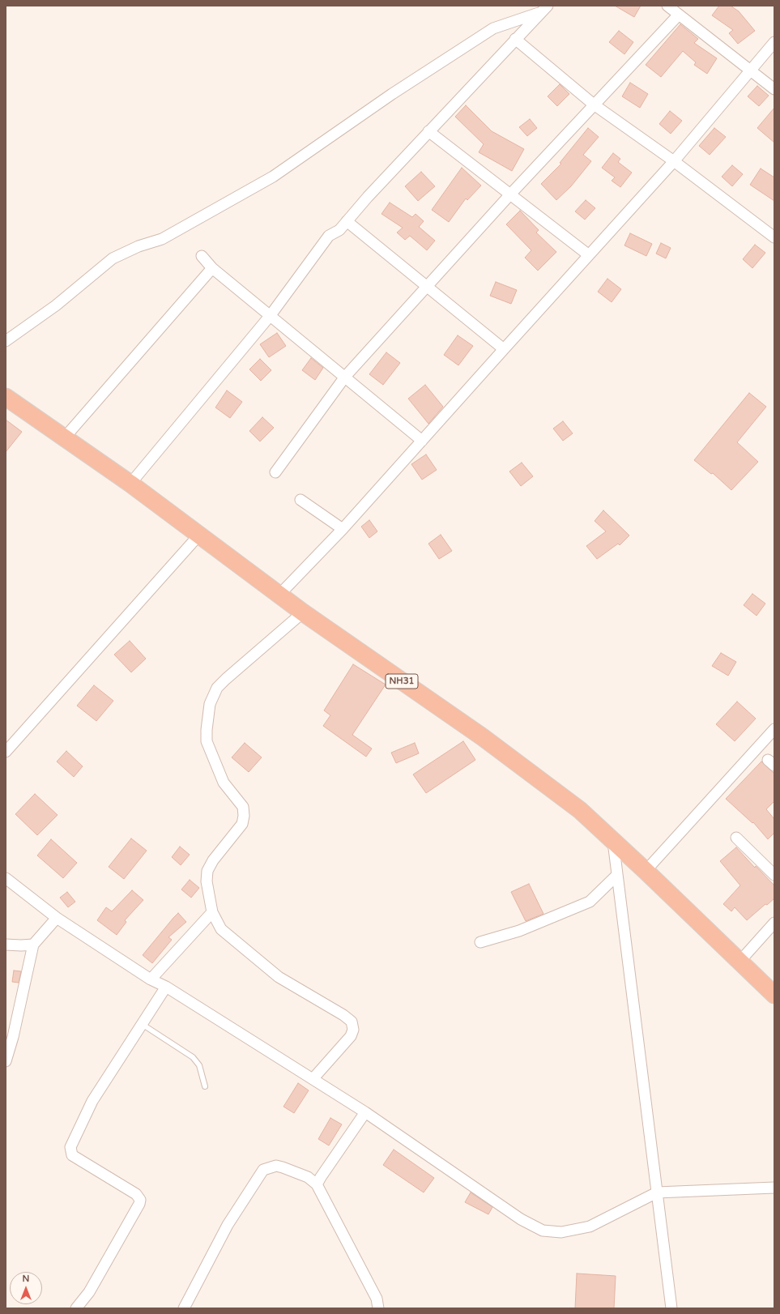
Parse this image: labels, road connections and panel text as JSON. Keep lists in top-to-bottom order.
{
  "streets": {
    "highway": ["NH31"]
  },
  "north": "top"
}
